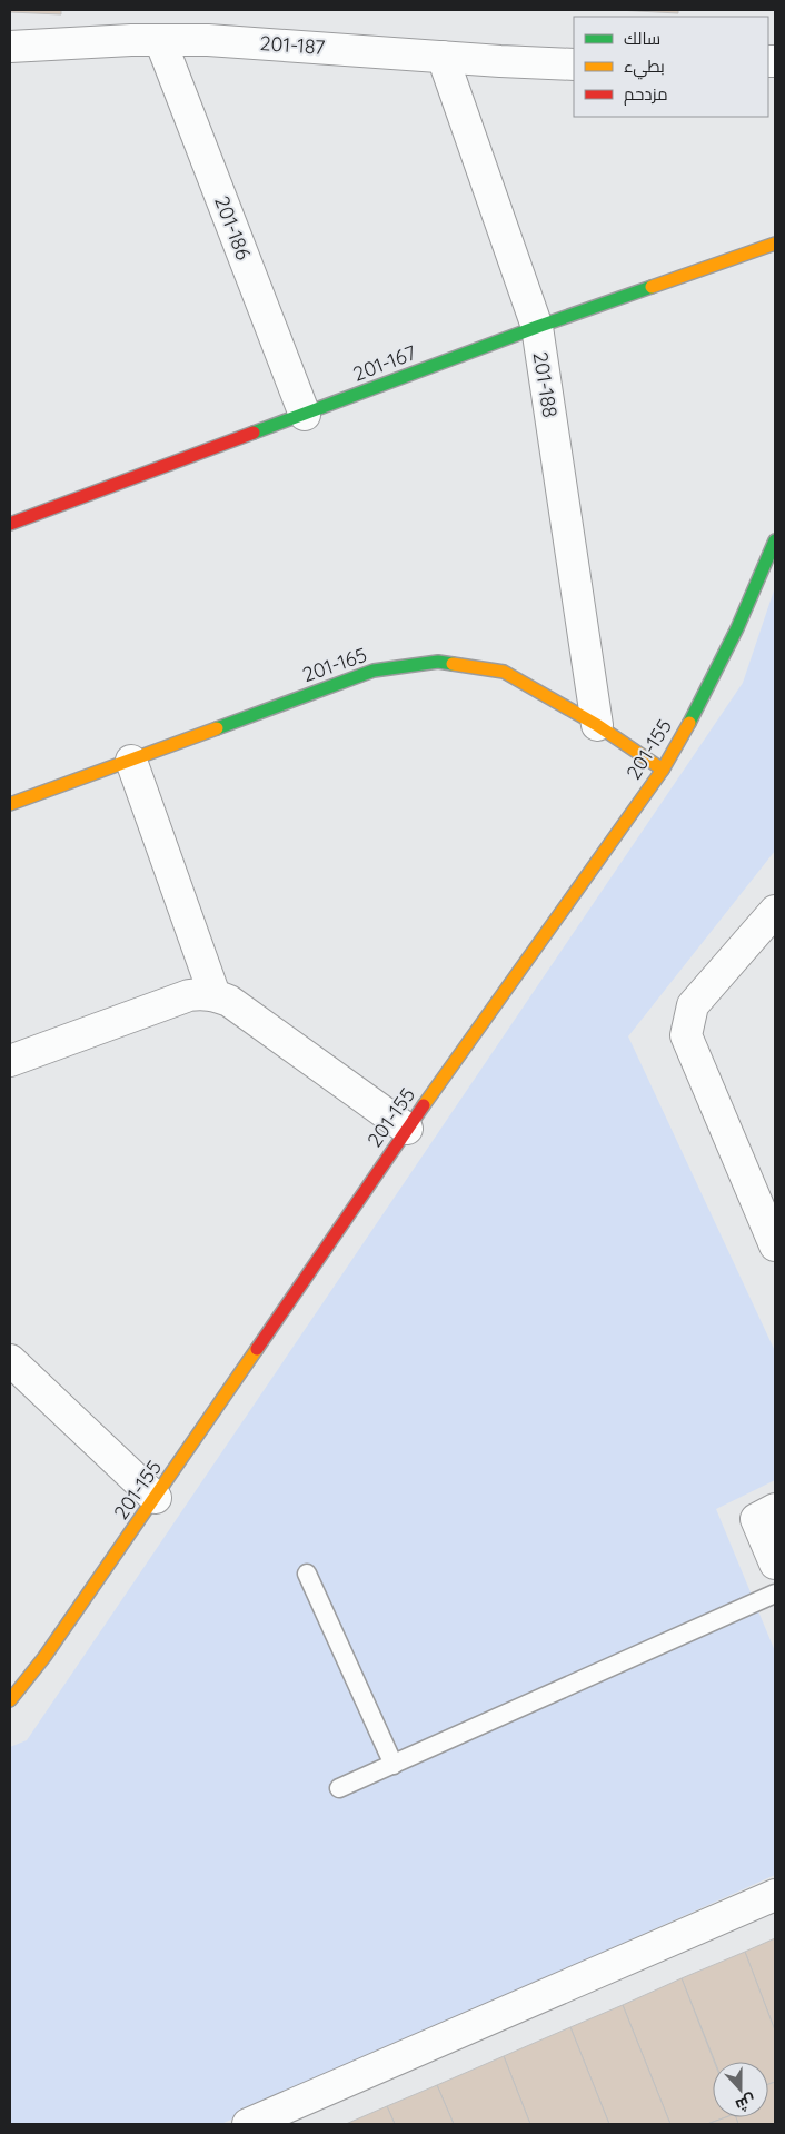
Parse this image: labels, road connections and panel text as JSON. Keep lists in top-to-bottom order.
{
  "streets": {
    "street": [
      "201-187",
      "201-186",
      "201-167",
      "201-188",
      "201-165",
      "201-155"
    ]
  },
  "crossings": [
    ["201-187", "201-186"],
    ["201-187", "201-188"],
    ["201-186", "201-167"],
    ["201-167", "201-188"],
    ["201-188", "201-165"],
    ["201-165", "201-155"]
  ],
  "legend": ["سالك", "بطيء", "مزدحم"],
  "north": "bottom"
}
